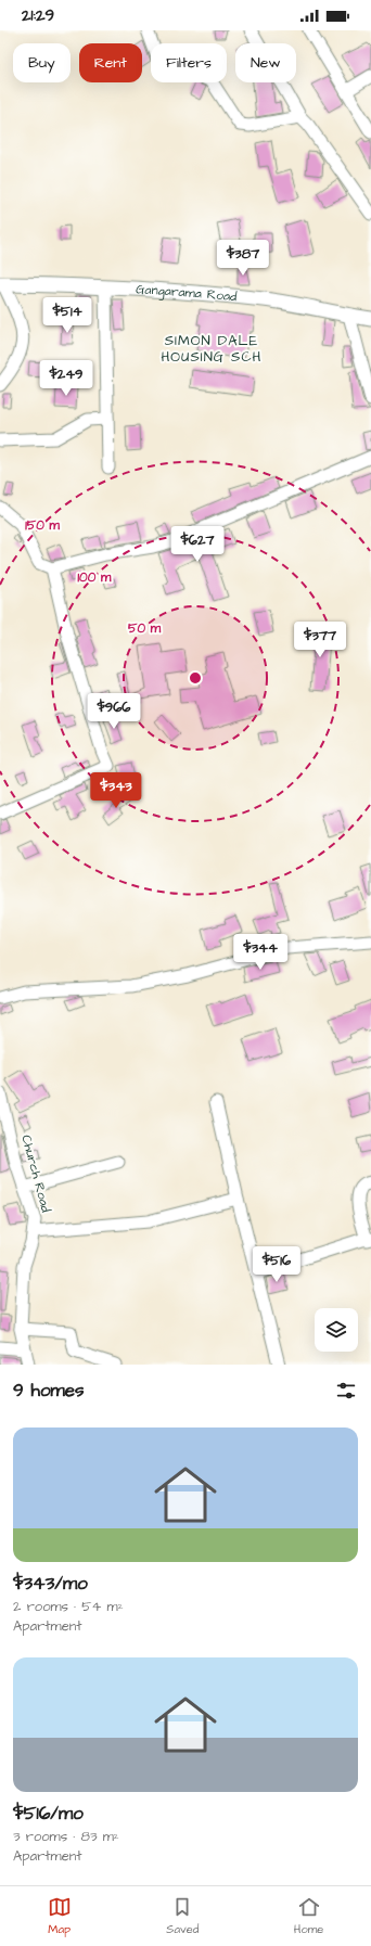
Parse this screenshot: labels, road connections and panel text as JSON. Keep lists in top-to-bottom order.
{
  "streets": {
    "street": ["Gangarama Road", "Church Road"]
  },
  "districts": ["SIMON DALE HOUSING SCH"],
  "page": {
    "status": "21:29",
    "chip": [
      "Buy",
      "Rent",
      "Filters",
      "New"
    ],
    "price": [
      "$387",
      "$514",
      "$249",
      "$627",
      "$377",
      "$966",
      "$343",
      "$344",
      "$516"
    ],
    "heading": "9 homes",
    "list": [
      {
        "name": "$343/mo",
        "note": "2 rooms · 54 m² · Apartment"
      },
      {
        "name": "$516/mo",
        "note": "3 rooms · 83 m² · Apartment"
      }
    ],
    "tabs": ["Map", "Saved", "Home"]
  },
  "rings": ["150 m", "100 m", "50 m"]
}
